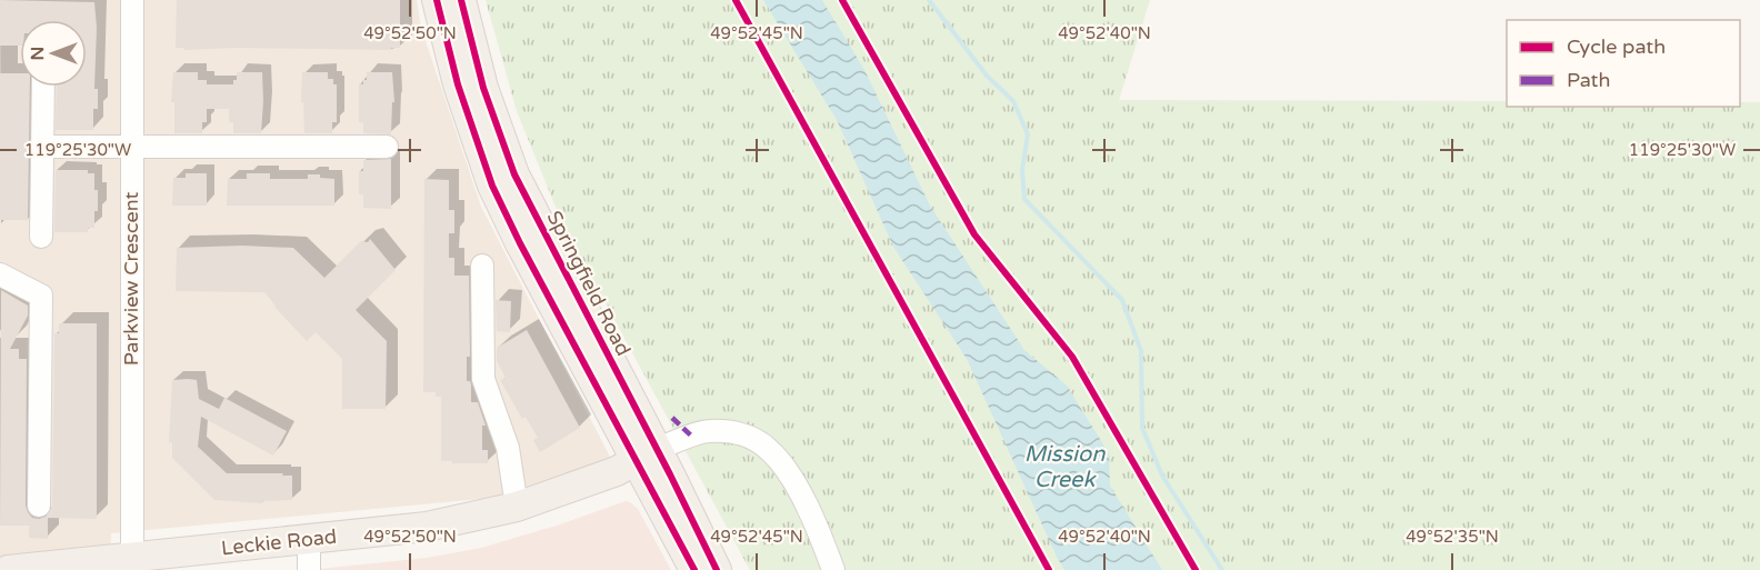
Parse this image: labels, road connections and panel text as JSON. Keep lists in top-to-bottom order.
{
  "streets": {
    "main road": ["Springfield Road", "Leckie Road"],
    "street": ["Parkview Crescent"]
  },
  "crossings": [
    ["Parkview Crescent", "Leckie Road"],
    ["Springfield Road", "Leckie Road"]
  ],
  "water": ["Mission Creek"],
  "legend": ["Cycle path", "Path"],
  "north": "left",
  "coordinates": [
    "49°52'50\"N",
    "49°52'45\"N",
    "49°52'40\"N",
    "119°25'30\"W",
    "49°52'35\"N"
  ]
}
